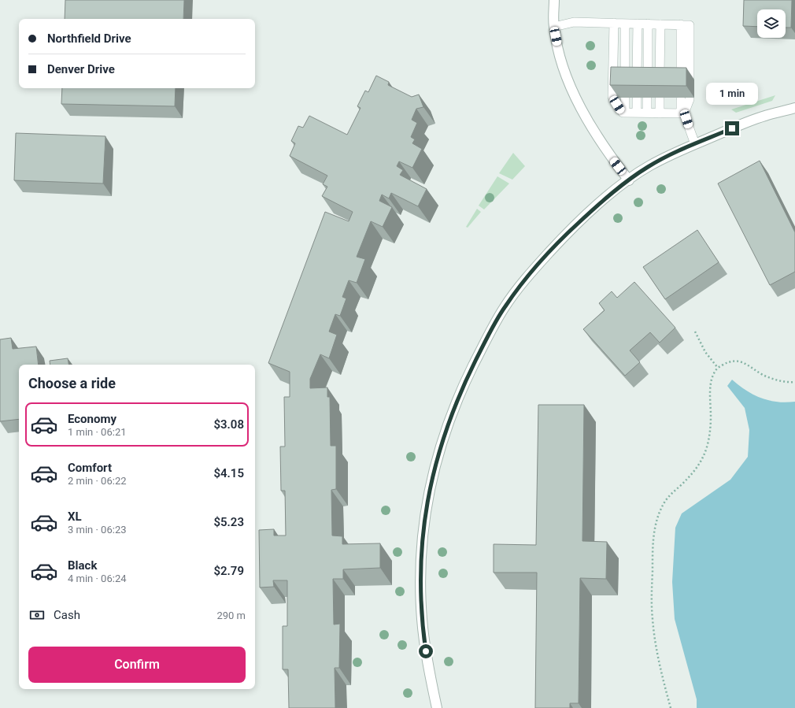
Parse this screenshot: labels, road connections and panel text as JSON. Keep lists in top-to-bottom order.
{
  "page": {
    "banner": ["Northfield Drive", "Denver Drive"],
    "bubble": "1 min",
    "heading": "Choose a ride",
    "list": [
      {
        "name": "Economy",
        "note": "1 min · 06:21",
        "value": "$3.08"
      },
      {
        "name": "Comfort",
        "note": "2 min · 06:22",
        "value": "$4.15"
      },
      {
        "name": "XL",
        "note": "3 min · 06:23",
        "value": "$5.23"
      },
      {
        "name": "Black",
        "note": "4 min · 06:24",
        "value": "$2.79"
      }
    ],
    "pay": ["Cash", "290 m"],
    "buttons": "Confirm"
  }
}
